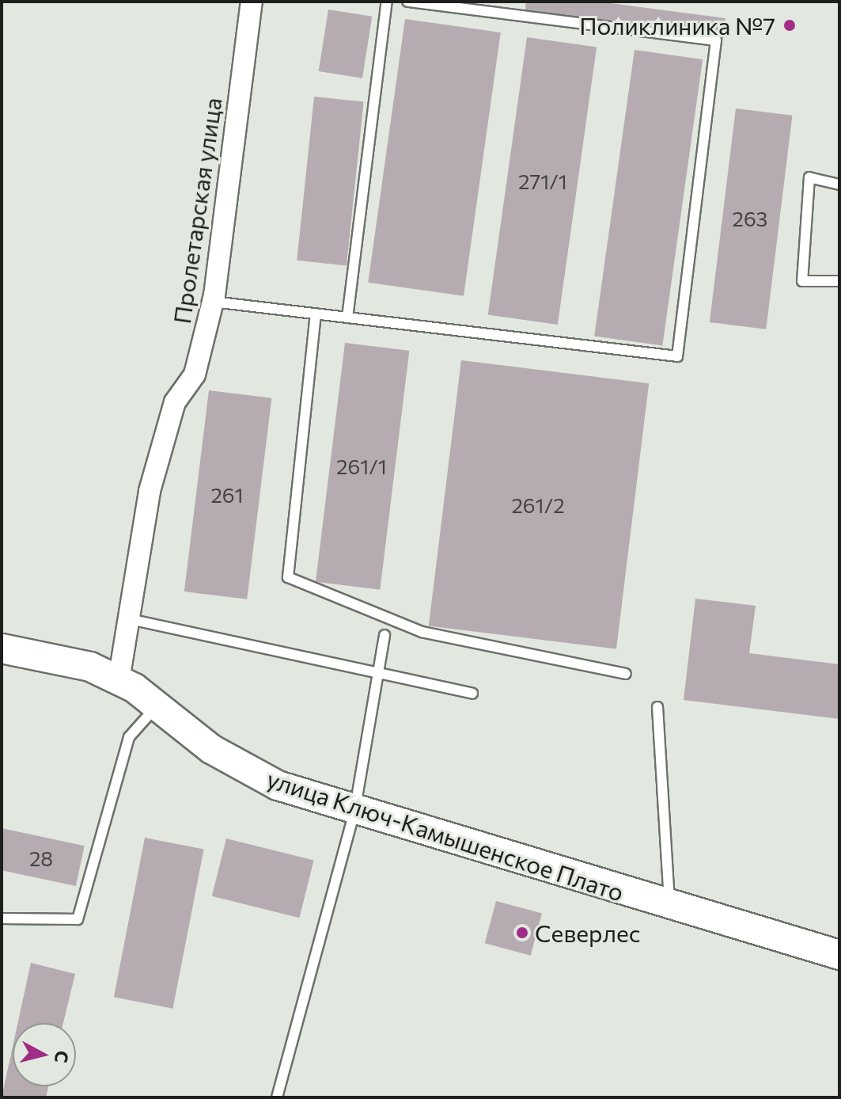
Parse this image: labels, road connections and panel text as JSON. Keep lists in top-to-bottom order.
{
  "streets": {
    "main road": ["улица Ключ-Камышенское Плато"],
    "street": ["Пролетарская улица"]
  },
  "crossings": [
    ["Пролетарская улица", "улица Ключ-Камышенское Плато"]
  ],
  "places": ["Поликлиника №7", "Северлес"],
  "house_numbers": [
    "271/1",
    "263",
    "261/1",
    "261",
    "261/2",
    "28"
  ],
  "north": "right"
}
